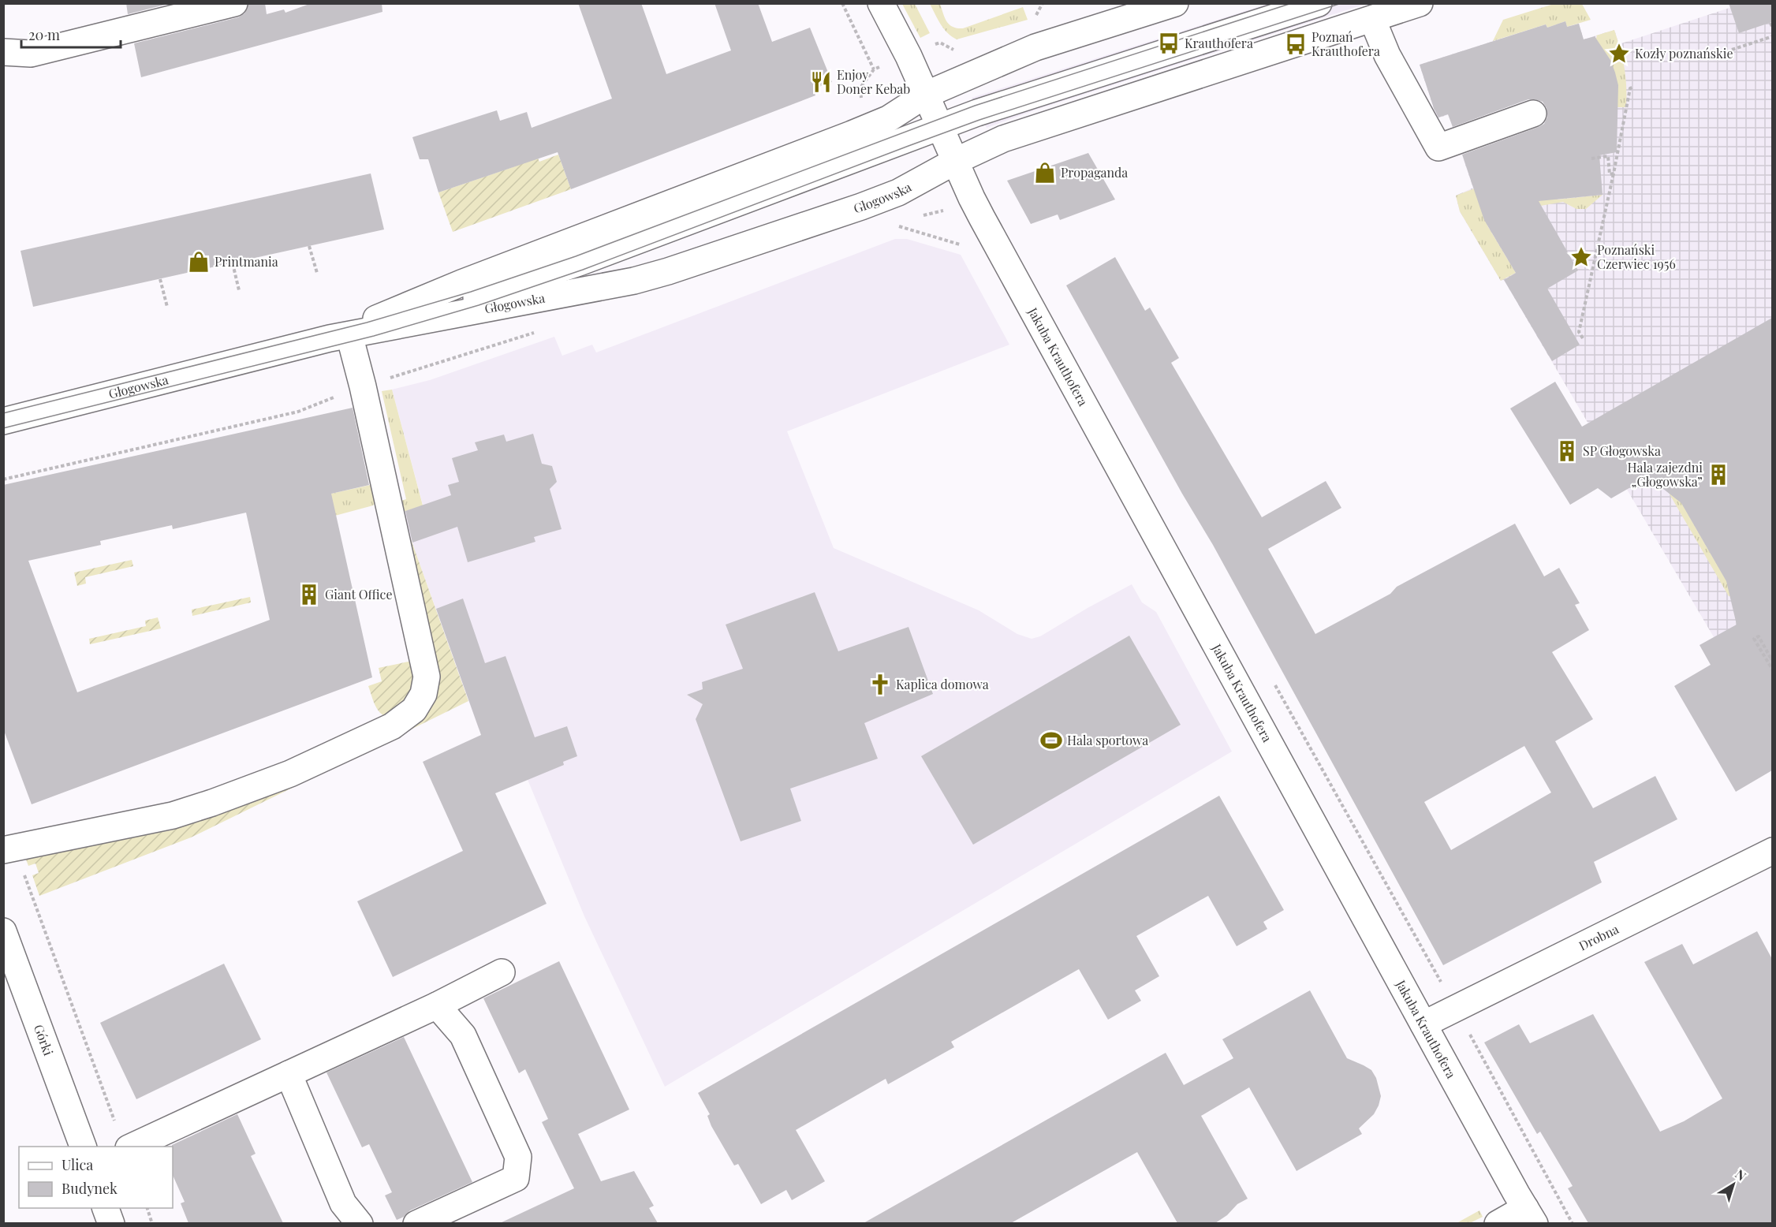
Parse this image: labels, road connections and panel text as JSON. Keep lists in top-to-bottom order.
{
  "streets": {
    "street": [
      "Głogowska",
      "Jakuba Krauthofera",
      "Drobna",
      "Górki"
    ]
  },
  "crossings": [
    ["Głogowska", "Jakuba Krauthofera"],
    ["Jakuba Krauthofera", "Drobna"]
  ],
  "places": {
    "bus stop": ["Krauthofera", "Poznań Krauthofera"],
    "place": ["Kozły poznańskie", "Poznański Czerwiec 1956"],
    "restaurant": ["Enjoy Doner Kebab"],
    "shop": ["Propaganda", "Printmania"],
    "building": ["SP Głogowska", "Hala zajezdni „Głogowska”", "Giant Office"],
    "church": ["Kaplica domowa"],
    "sports": ["Hala sportowa"]
  },
  "legend": ["Ulica", "Budynek"],
  "scale_bar": "20 m",
  "north": "top right"
}
